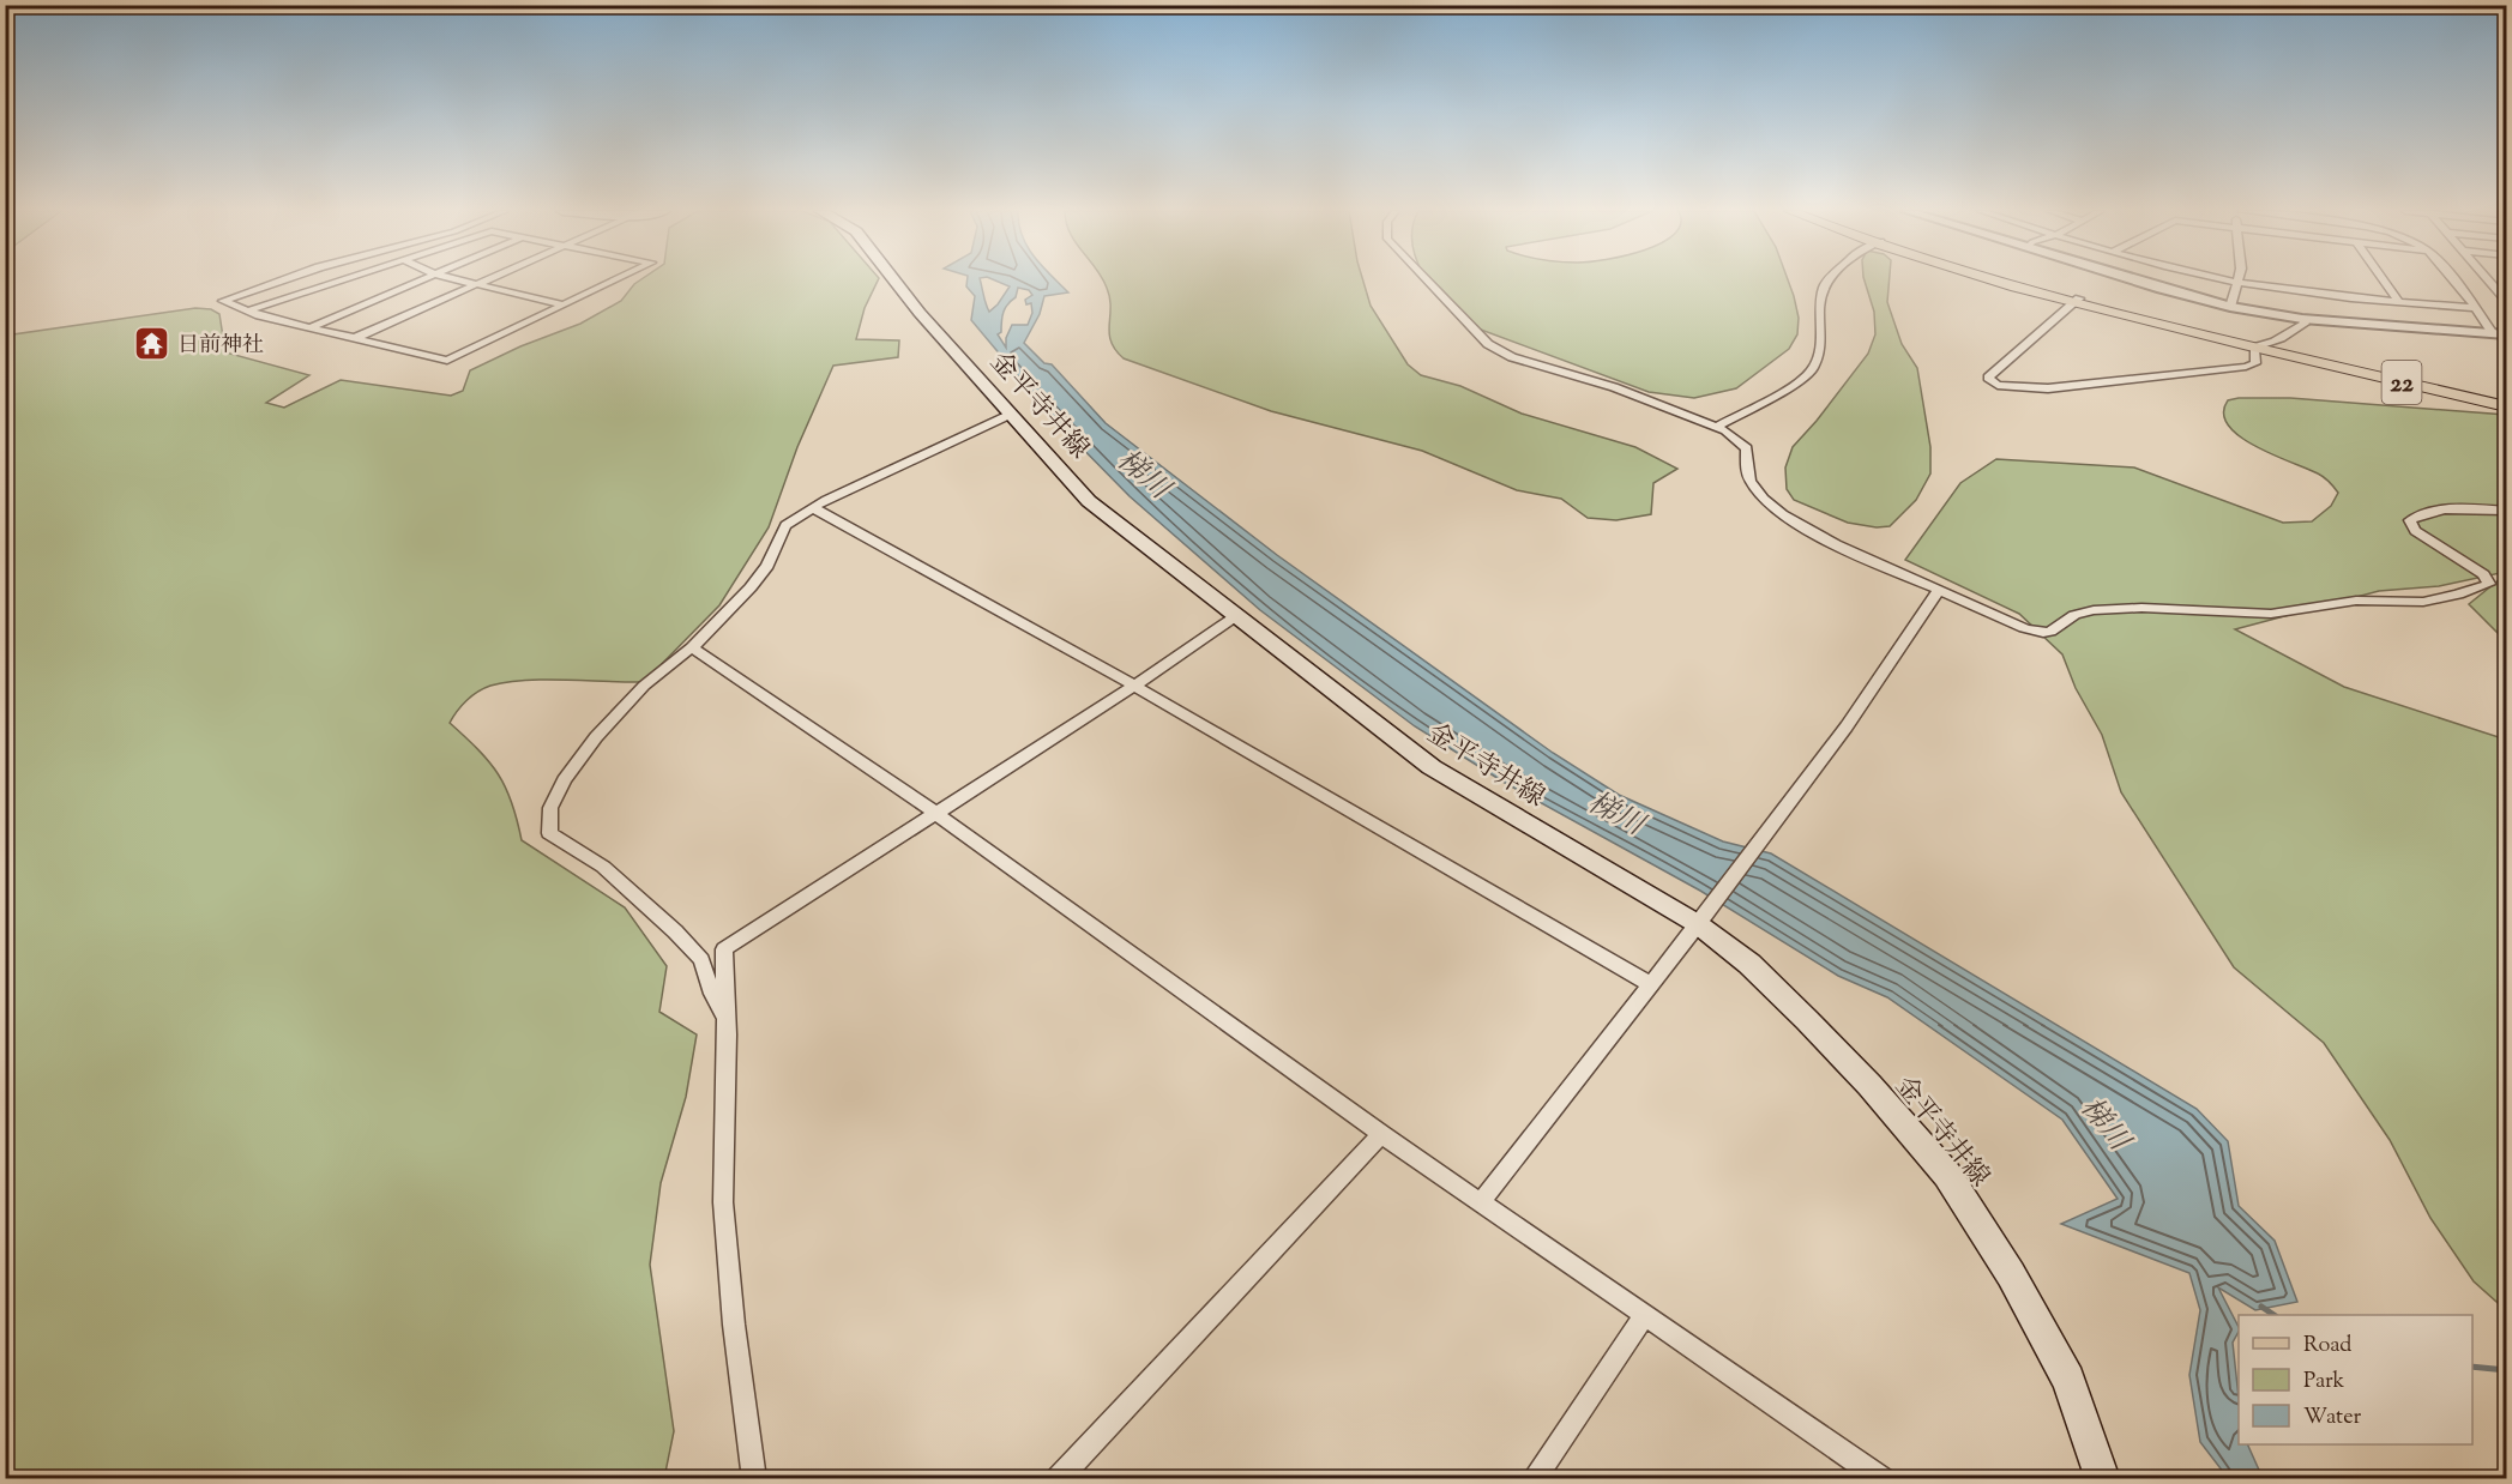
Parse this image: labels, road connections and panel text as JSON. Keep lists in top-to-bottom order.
{
  "streets": {
    "main road": ["22", "金平寺井線"]
  },
  "water": ["梯川"],
  "places": {
    "temple": ["日前神社"]
  },
  "legend": ["Road", "Park", "Water"]
}
